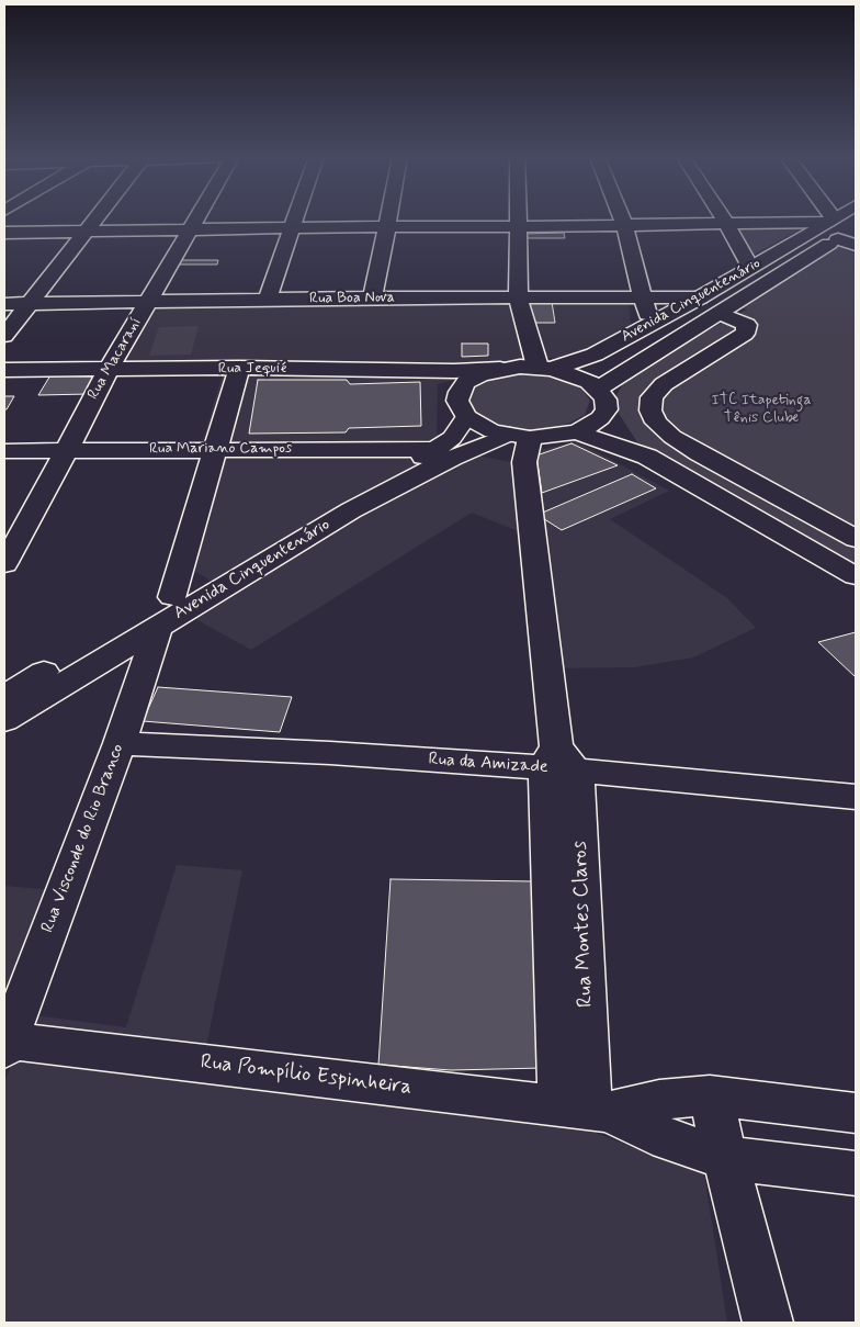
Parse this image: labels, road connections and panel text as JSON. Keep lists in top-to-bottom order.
{
  "streets": {
    "street": [
      "Rua Boa Nova",
      "Avenida Cinquentenário",
      "Rua Macaraní",
      "Rua Jequié",
      "Rua Mariano Campos",
      "Rua da Amizade",
      "Rua Visconde do Rio Branco",
      "Rua Montes Claros",
      "Rua Pompílio Espinheira"
    ]
  },
  "crossings": [
    ["Rua Boa Nova", "Avenida Cinquentenário"],
    ["Rua Boa Nova", "Rua Macaraní"],
    ["Avenida Cinquentenário", "Rua Jequié"],
    ["Avenida Cinquentenário", "Rua Mariano Campos"],
    ["Avenida Cinquentenário", "Rua Visconde do Rio Branco"],
    ["Avenida Cinquentenário", "Rua Montes Claros"],
    ["Rua Macaraní", "Rua Jequié"],
    ["Rua Macaraní", "Rua Mariano Campos"],
    ["Rua Jequié", "Rua Visconde do Rio Branco"],
    ["Rua Mariano Campos", "Rua Visconde do Rio Branco"],
    ["Rua da Amizade", "Rua Visconde do Rio Branco"],
    ["Rua da Amizade", "Rua Montes Claros"],
    ["Rua Visconde do Rio Branco", "Rua Pompílio Espinheira"],
    ["Rua Montes Claros", "Rua Pompílio Espinheira"]
  ],
  "parks": ["ITC Itapetinga Tênis Clube"]
}
